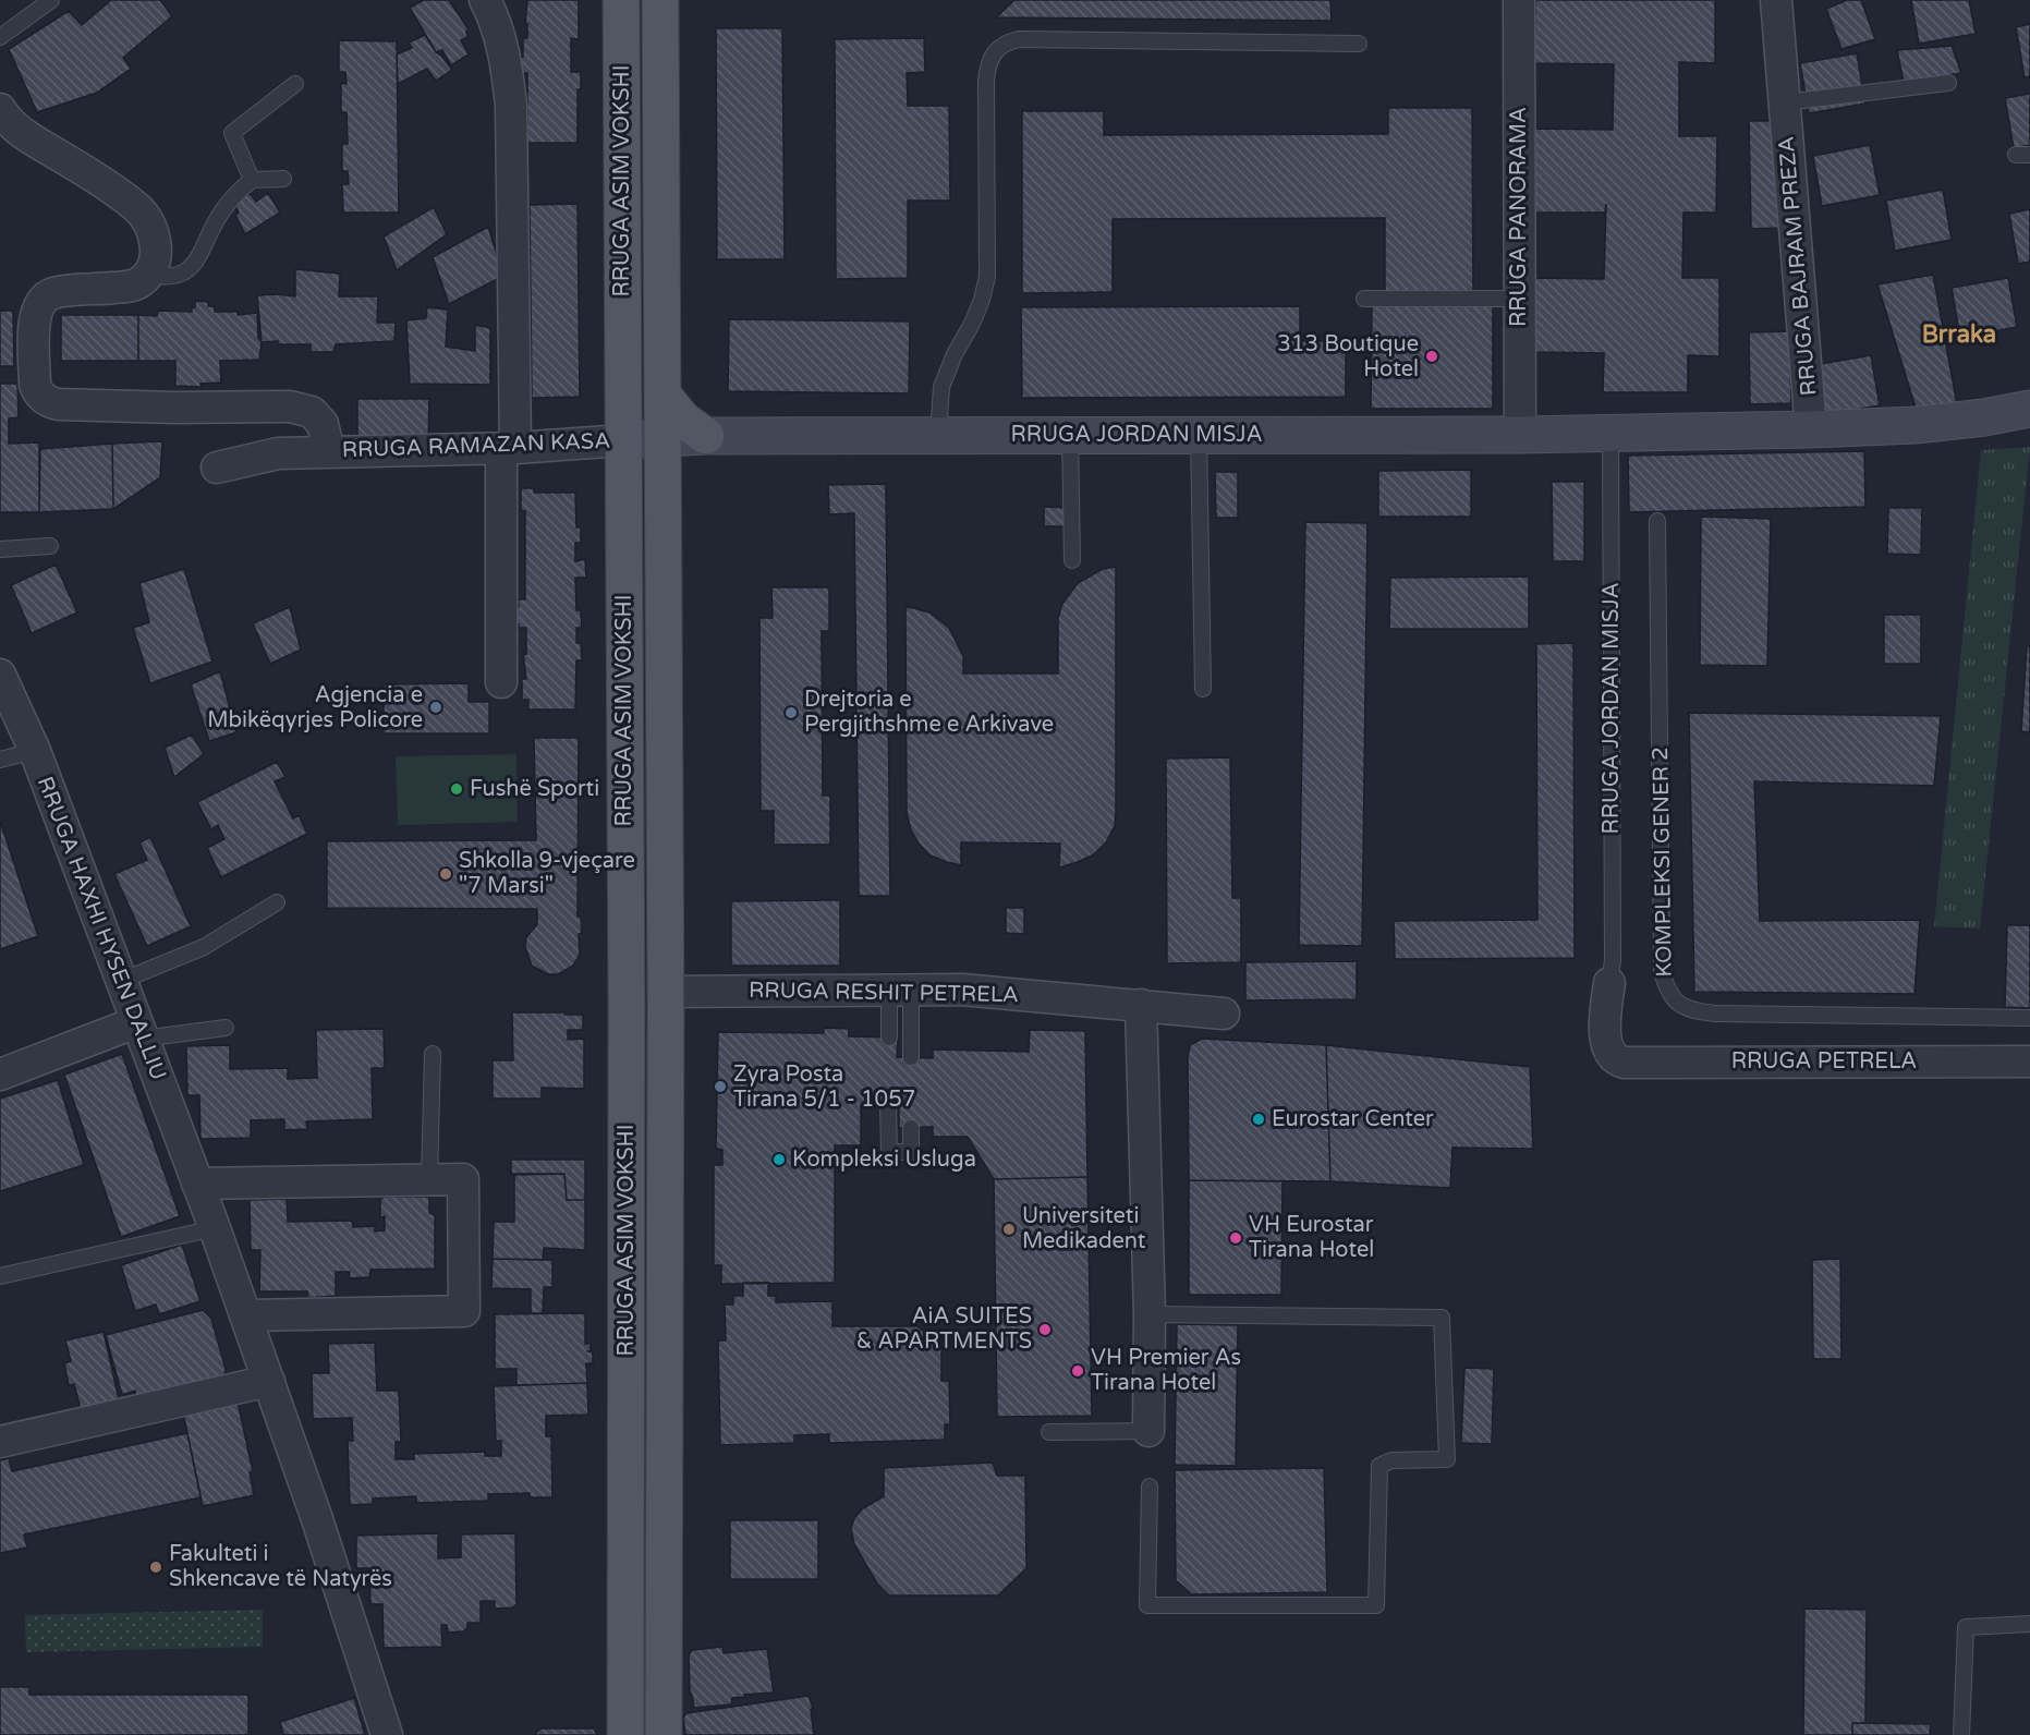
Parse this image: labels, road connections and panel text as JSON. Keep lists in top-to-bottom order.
{
  "streets": {
    "main road": ["RRUGA ASIM VOKSHI"],
    "street": [
      "RRUGA PANORAMA",
      "RRUGA BAJRAM PREZA",
      "RRUGA JORDAN MISJA",
      "RRUGA RAMAZAN KASA",
      "RRUGA HAXHI HYSEN DALLIU",
      "RRUGA RESHIT PETRELA",
      "RRUGA PETRELA"
    ],
    "lane": ["KOMPLEKSI GENER 2"]
  },
  "crossings": [
    ["RRUGA ASIM VOKSHI", "RRUGA JORDAN MISJA"],
    ["RRUGA ASIM VOKSHI", "RRUGA RAMAZAN KASA"],
    ["RRUGA ASIM VOKSHI", "RRUGA RESHIT PETRELA"],
    ["RRUGA PANORAMA", "RRUGA JORDAN MISJA"],
    ["RRUGA BAJRAM PREZA", "RRUGA JORDAN MISJA"],
    ["RRUGA JORDAN MISJA", "RRUGA RAMAZAN KASA"],
    ["RRUGA JORDAN MISJA", "RRUGA PETRELA"]
  ],
  "districts": ["Brraka"],
  "places": [
    "313 Boutique Hotel",
    "Agjencia e Mbikëqyrjes Policore",
    "Drejtoria e Pergjithshme e Arkivave",
    "Fushë Sporti",
    "Shkolla 9-vjeçare \"7 Marsi\"",
    "Zyra Posta Tirana 5/1 - 1057",
    "Eurostar Center",
    "Kompleksi Usluga",
    "Universiteti Medikadent",
    "VH Eurostar Tirana Hotel",
    "AiA SUITES & APARTMENTS",
    "VH Premier As Tirana Hotel",
    "Fakulteti i Shkencave të Natyrës"
  ]
}
